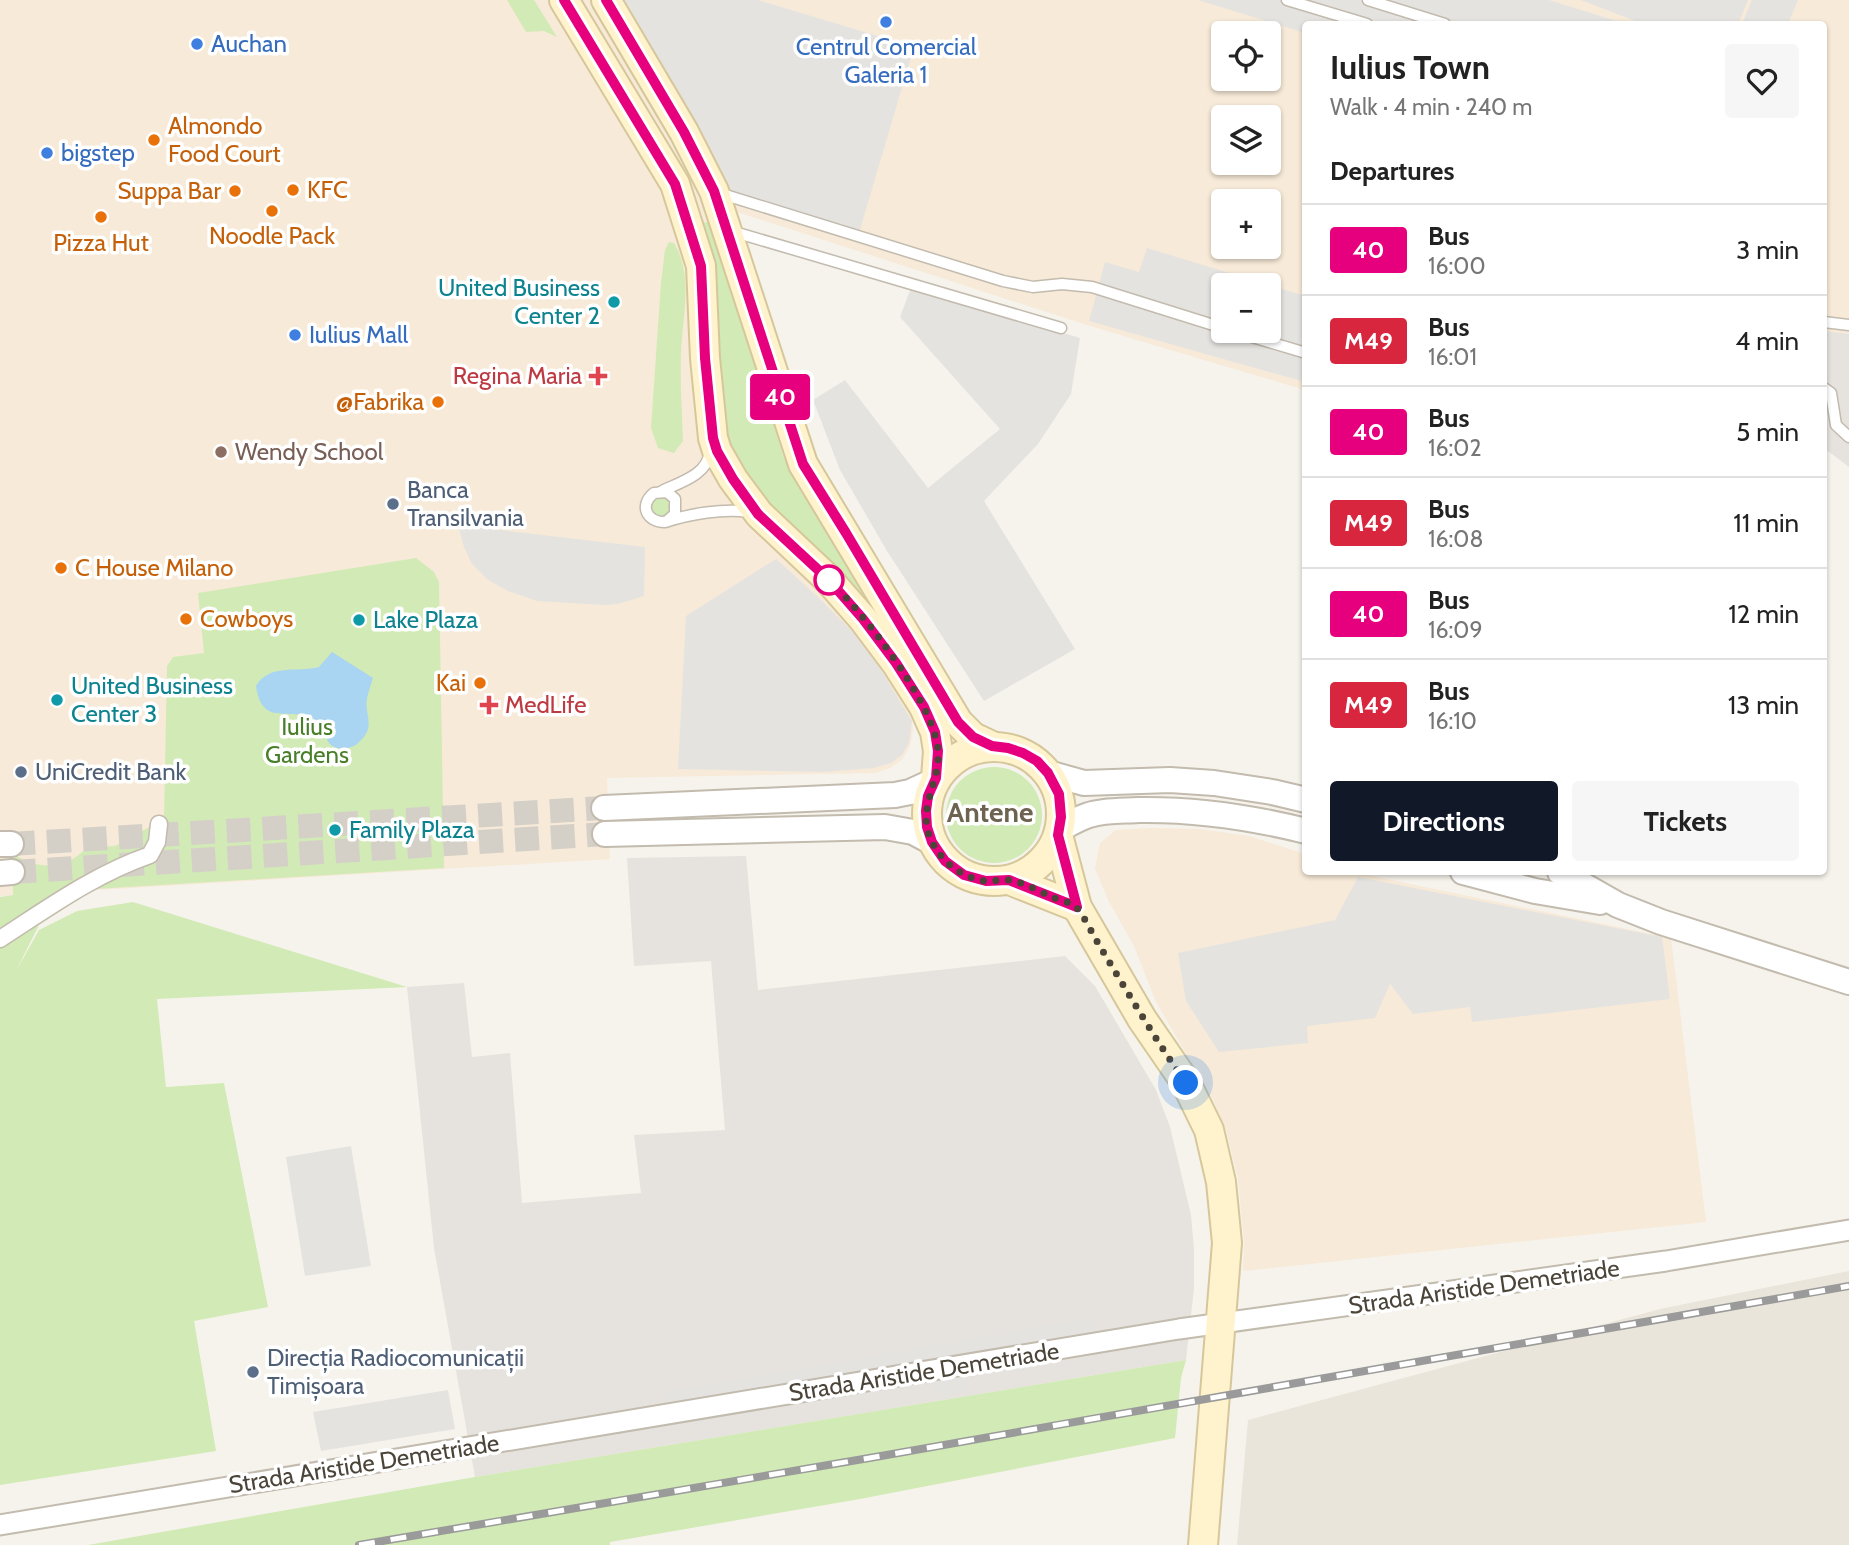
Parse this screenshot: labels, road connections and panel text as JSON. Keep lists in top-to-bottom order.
{
  "streets": {
    "street": ["Strada Aristide Demetriade"]
  },
  "districts": ["Antene"],
  "parks": ["Iulius Gardens"],
  "places": {
    "other": [
      "Centrul Comercial Galeria 1",
      "Auchan",
      "Almondo Food Court",
      "bigstep",
      "KFC",
      "Suppa Bar",
      "Noodle Pack",
      "Pizza Hut",
      "United Business Center 2",
      "Iulius Mall",
      "@Fabrika",
      "Wendy School",
      "Banca Transilvania",
      "C House Milano",
      "Cowboys",
      "Lake Plaza",
      "Kai",
      "United Business Center 3",
      "UniCredit Bank",
      "Family Plaza",
      "Direcția Radiocomunicații Timișoara"
    ],
    "health": ["Regina Maria", "MedLife"]
  },
  "lines": ["bus line 40"],
  "page": {
    "on_map": "40",
    "map_buttons": ["+", "−"],
    "heading": [
      ["Iulius Town", "Walk · 4 min · 240 m"],
      "Departures"
    ],
    "list": [
      {
        "mark": "40",
        "name": "Bus",
        "note": "16:00",
        "value": "3 min"
      },
      {
        "mark": "M49",
        "name": "Bus",
        "note": "16:01",
        "value": "4 min"
      },
      {
        "mark": "40",
        "name": "Bus",
        "note": "16:02",
        "value": "5 min"
      },
      {
        "mark": "M49",
        "name": "Bus",
        "note": "16:08",
        "value": "11 min"
      },
      {
        "mark": "40",
        "name": "Bus",
        "note": "16:09",
        "value": "12 min"
      },
      {
        "mark": "M49",
        "name": "Bus",
        "note": "16:10",
        "value": "13 min"
      }
    ],
    "buttons": ["Directions", "Tickets"]
  }
}
